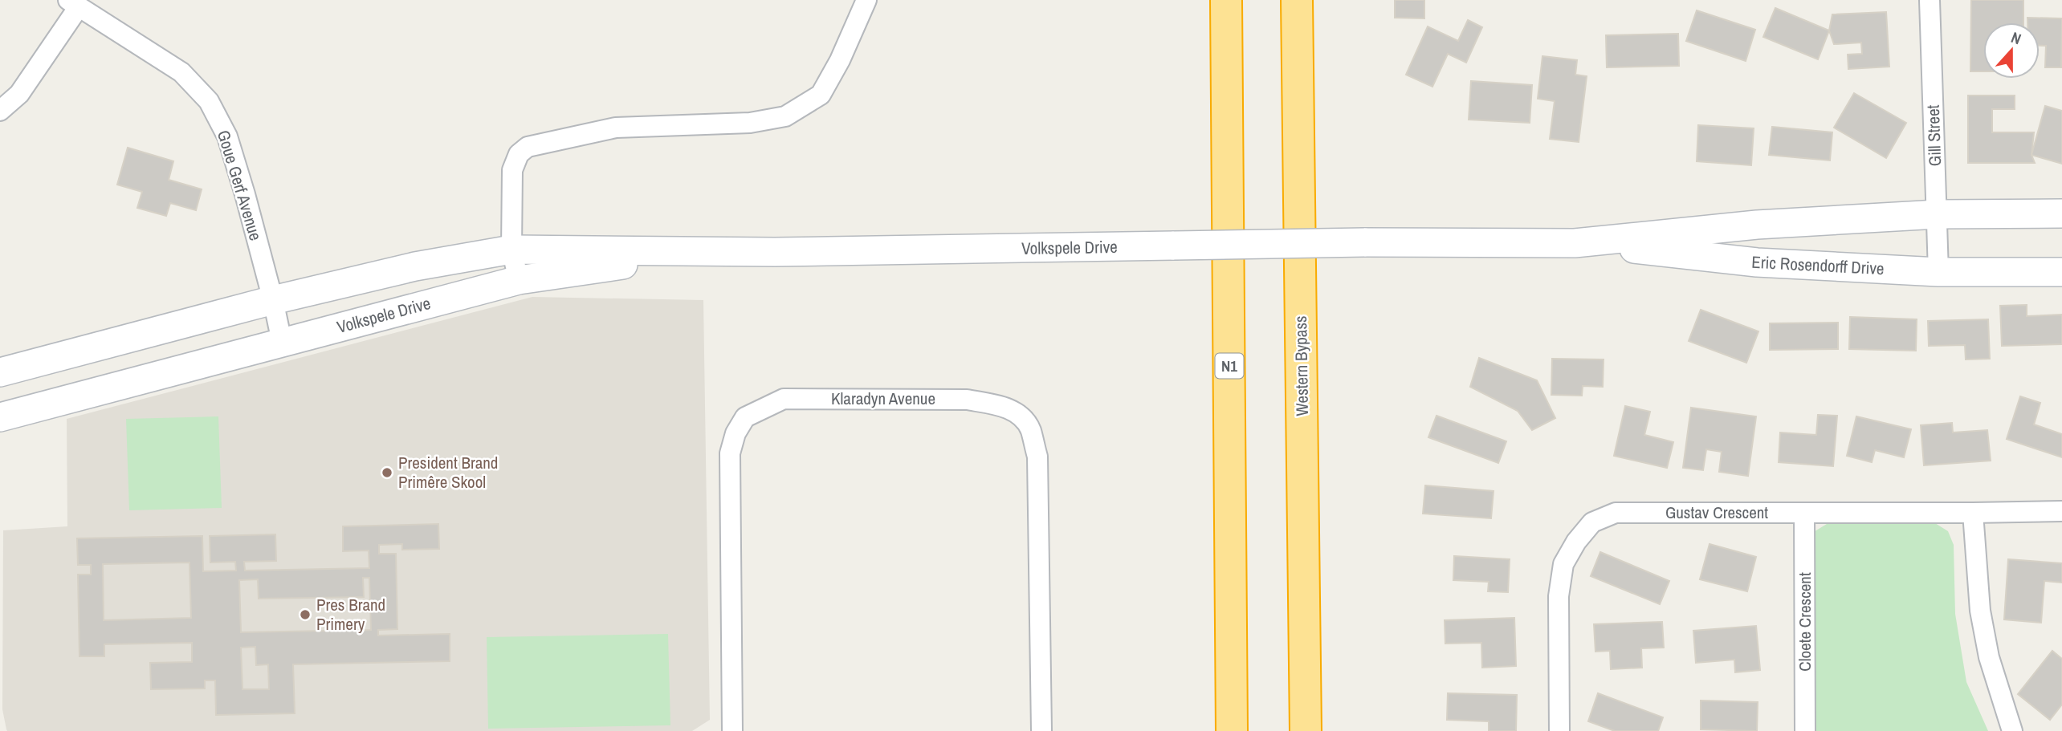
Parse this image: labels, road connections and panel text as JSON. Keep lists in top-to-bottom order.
{
  "streets": {
    "highway": ["N1", "Western Bypass"],
    "street": [
      "Gill Street",
      "Goue Gerf Avenue",
      "Volkspele Drive",
      "Eric Rosendorff Drive",
      "Klaradyn Avenue",
      "Gustav Crescent",
      "Cloete Crescent"
    ]
  },
  "crossings": [
    ["Gill Street", "Eric Rosendorff Drive"],
    ["Goue Gerf Avenue", "Volkspele Drive"],
    ["Volkspele Drive", "Eric Rosendorff Drive"],
    ["Gustav Crescent", "Cloete Crescent"]
  ],
  "places": ["President Brand Primêre Skool", "Pres Brand Primery"],
  "north": "top"
}
